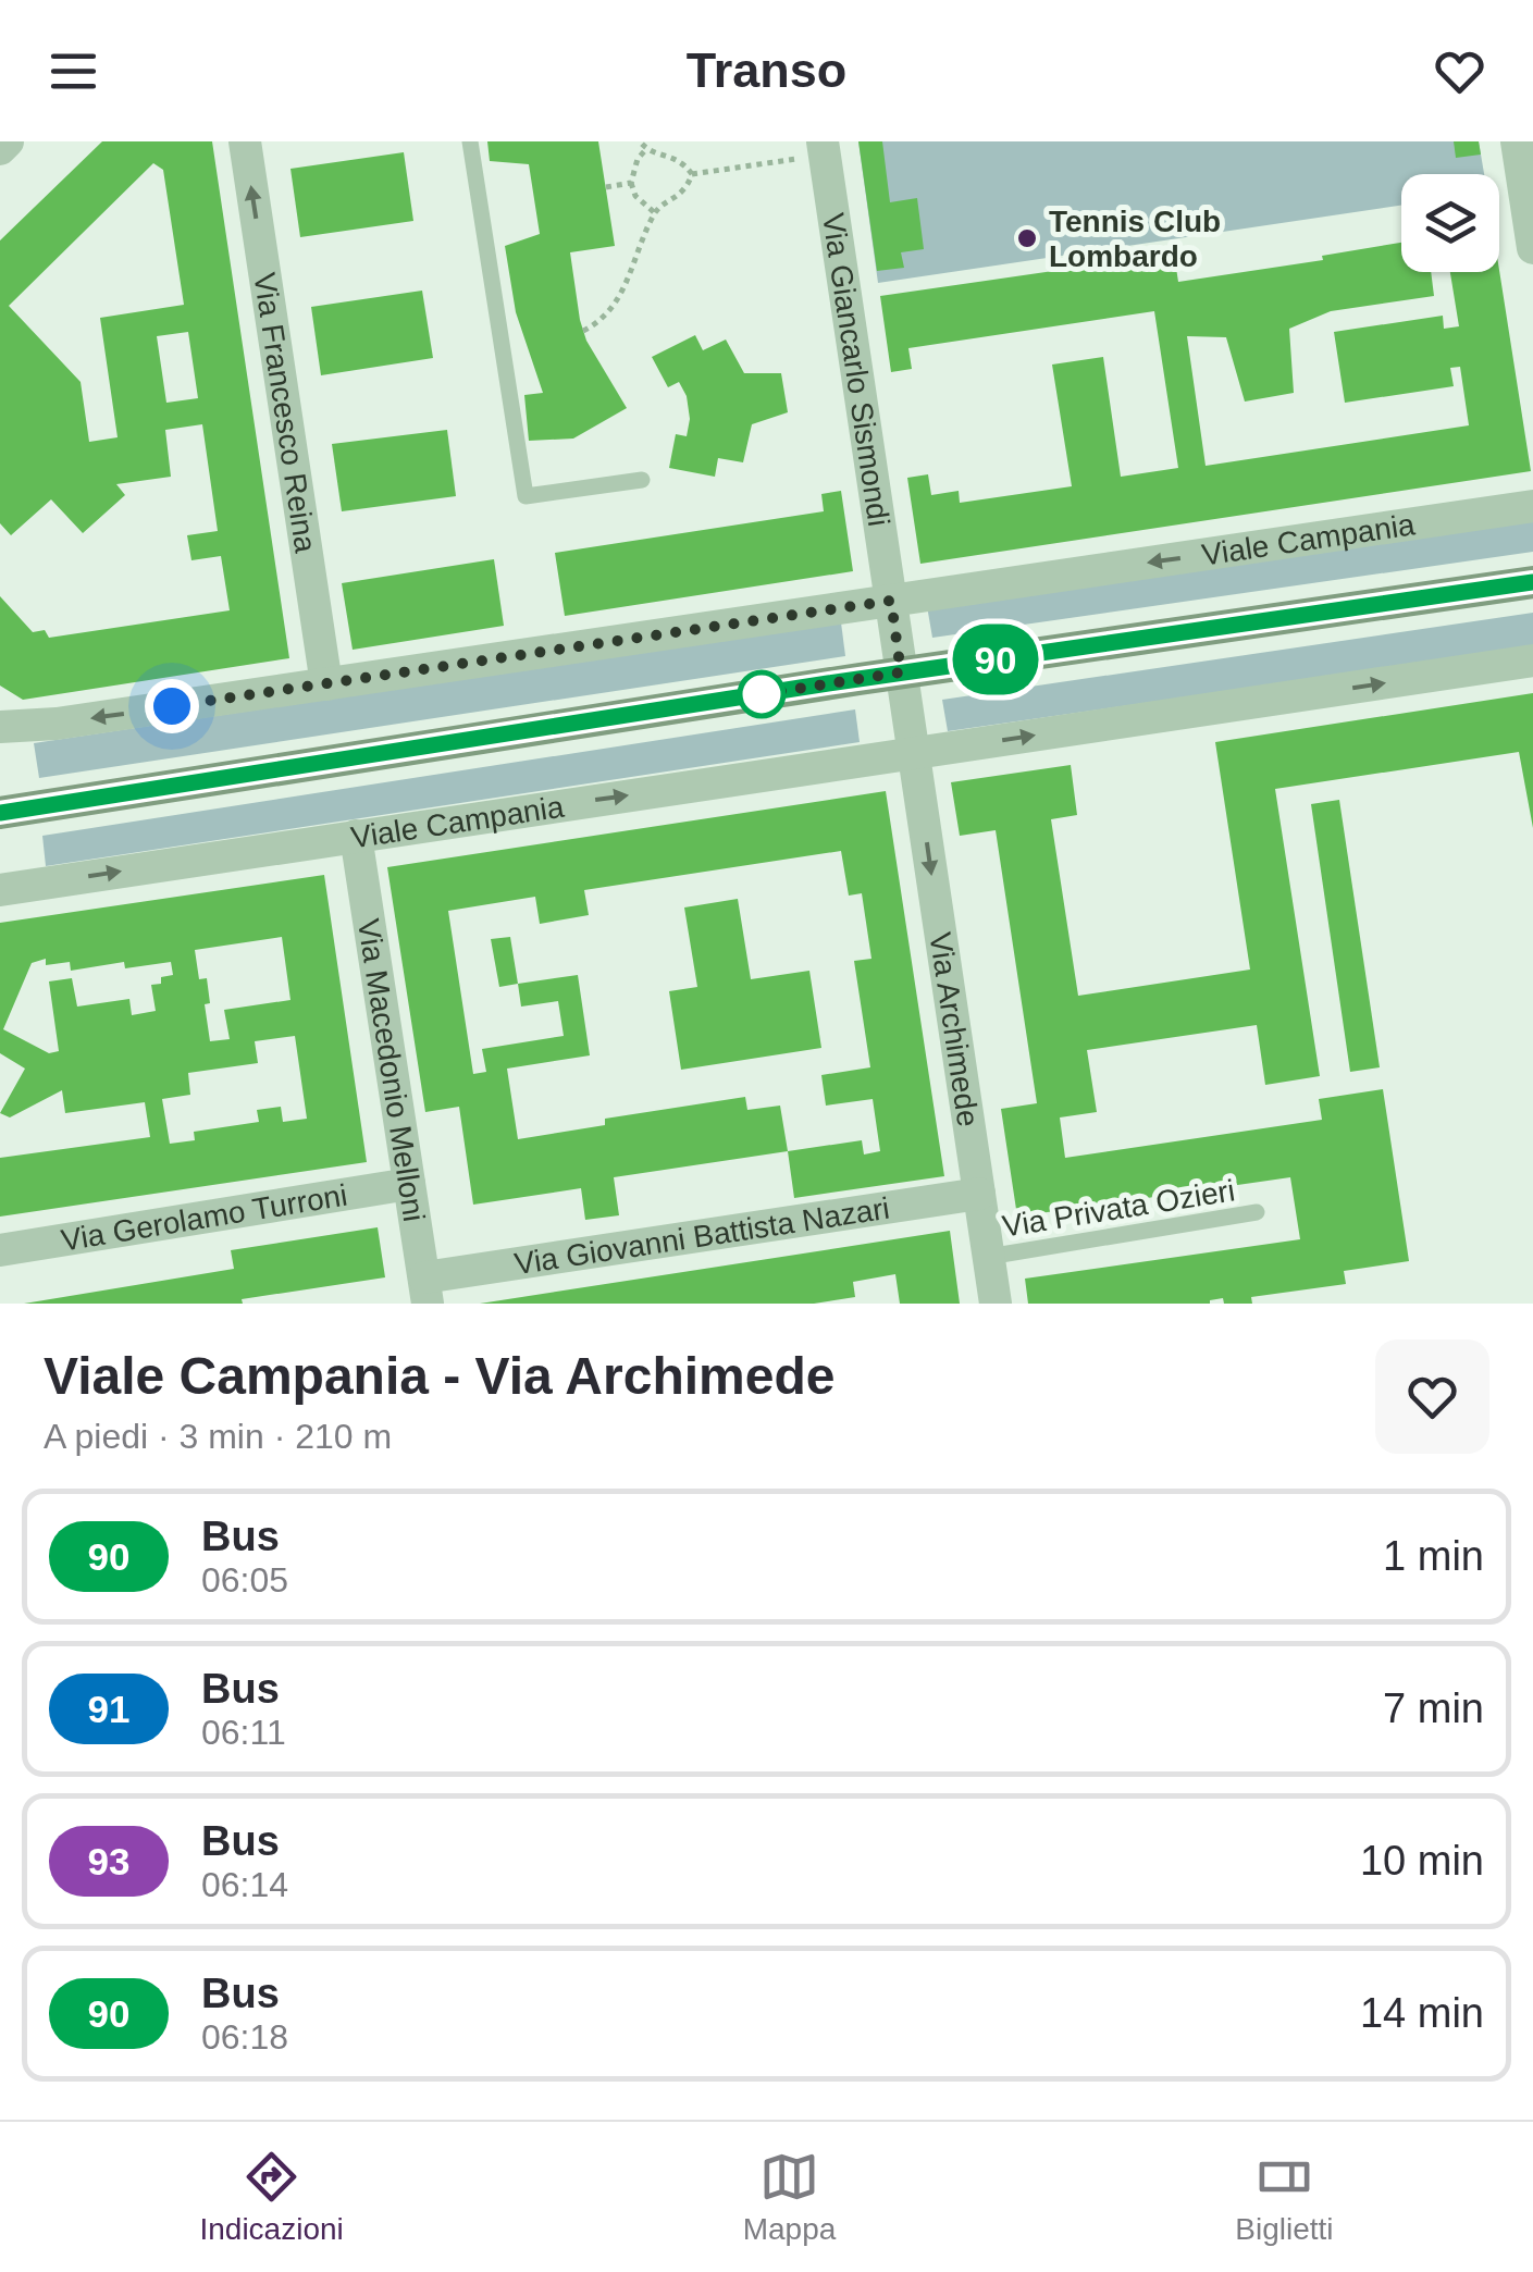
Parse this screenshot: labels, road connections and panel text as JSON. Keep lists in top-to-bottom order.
{
  "streets": {
    "street": [
      "Via Giancarlo Sismondi",
      "Via Francesco Reina",
      "Viale Campania",
      "Via Archimede",
      "Via Macedonio Melloni",
      "Via Gerolamo Turroni",
      "Via Giovanni Battista Nazari"
    ],
    "lane": ["Via Privata Ozieri"]
  },
  "crossings": [
    ["Via Giancarlo Sismondi", "Viale Campania"],
    ["Via Francesco Reina", "Viale Campania"],
    ["Viale Campania", "Via Archimede"],
    ["Viale Campania", "Via Macedonio Melloni"],
    ["Via Archimede", "Via Privata Ozieri"],
    ["Via Archimede", "Via Giovanni Battista Nazari"],
    ["Via Macedonio Melloni", "Via Gerolamo Turroni"],
    ["Via Macedonio Melloni", "Via Giovanni Battista Nazari"]
  ],
  "one_way": ["Via Francesco Reina", "Via Archimede"],
  "places": ["Tennis Club Lombardo"],
  "lines": ["bus line 90"],
  "page": {
    "header": "Transo",
    "on_map": "90",
    "heading": ["Viale Campania - Via Archimede", "A piedi · 3 min · 210 m"],
    "list": [
      {
        "mark": "90",
        "name": "Bus",
        "note": "06:05",
        "value": "1 min"
      },
      {
        "mark": "91",
        "name": "Bus",
        "note": "06:11",
        "value": "7 min"
      },
      {
        "mark": "93",
        "name": "Bus",
        "note": "06:14",
        "value": "10 min"
      },
      {
        "mark": "90",
        "name": "Bus",
        "note": "06:18",
        "value": "14 min"
      }
    ],
    "tabs": ["Indicazioni", "Mappa", "Biglietti"]
  }
}
